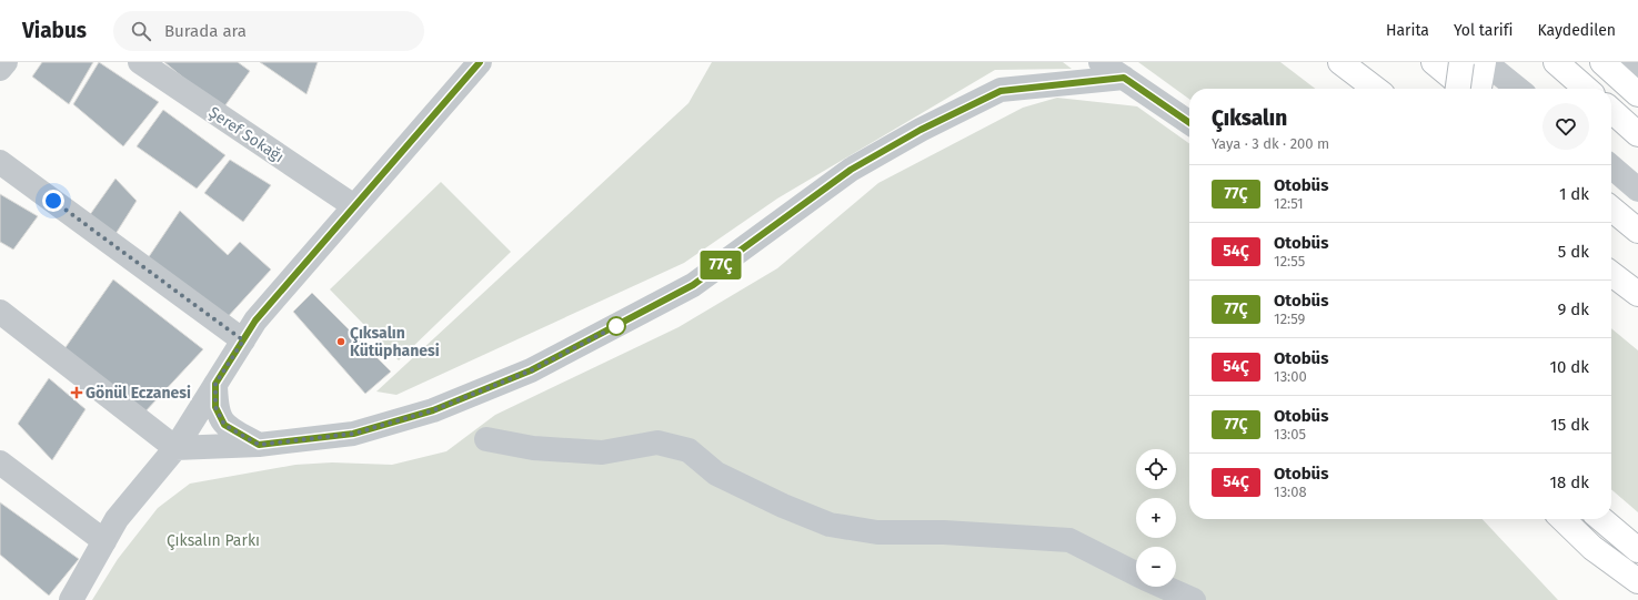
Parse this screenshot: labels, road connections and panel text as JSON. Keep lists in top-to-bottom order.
{
  "streets": {
    "street": ["Şeref Sokağı"]
  },
  "parks": ["Çıksalın Parkı"],
  "places": {
    "other": ["Çıksalın Kütüphanesi"],
    "health": ["Gönül Eczanesi"]
  },
  "lines": ["bus line 77Ç"],
  "page": {
    "header": "Viabus",
    "search": "Burada ara",
    "nav": ["Harita", "Yol tarifi", "Kaydedilen"],
    "on_map": "77Ç",
    "heading": ["Çıksalın", "Yaya · 3 dk · 200 m"],
    "list": [
      {
        "mark": "77Ç",
        "name": "Otobüs",
        "note": "12:51",
        "value": "1 dk"
      },
      {
        "mark": "54Ç",
        "name": "Otobüs",
        "note": "12:55",
        "value": "5 dk"
      },
      {
        "mark": "77Ç",
        "name": "Otobüs",
        "note": "12:59",
        "value": "9 dk"
      },
      {
        "mark": "54Ç",
        "name": "Otobüs",
        "note": "13:00",
        "value": "10 dk"
      },
      {
        "mark": "77Ç",
        "name": "Otobüs",
        "note": "13:05",
        "value": "15 dk"
      },
      {
        "mark": "54Ç",
        "name": "Otobüs",
        "note": "13:08",
        "value": "18 dk"
      }
    ],
    "map_buttons": ["+", "−"]
  }
}
